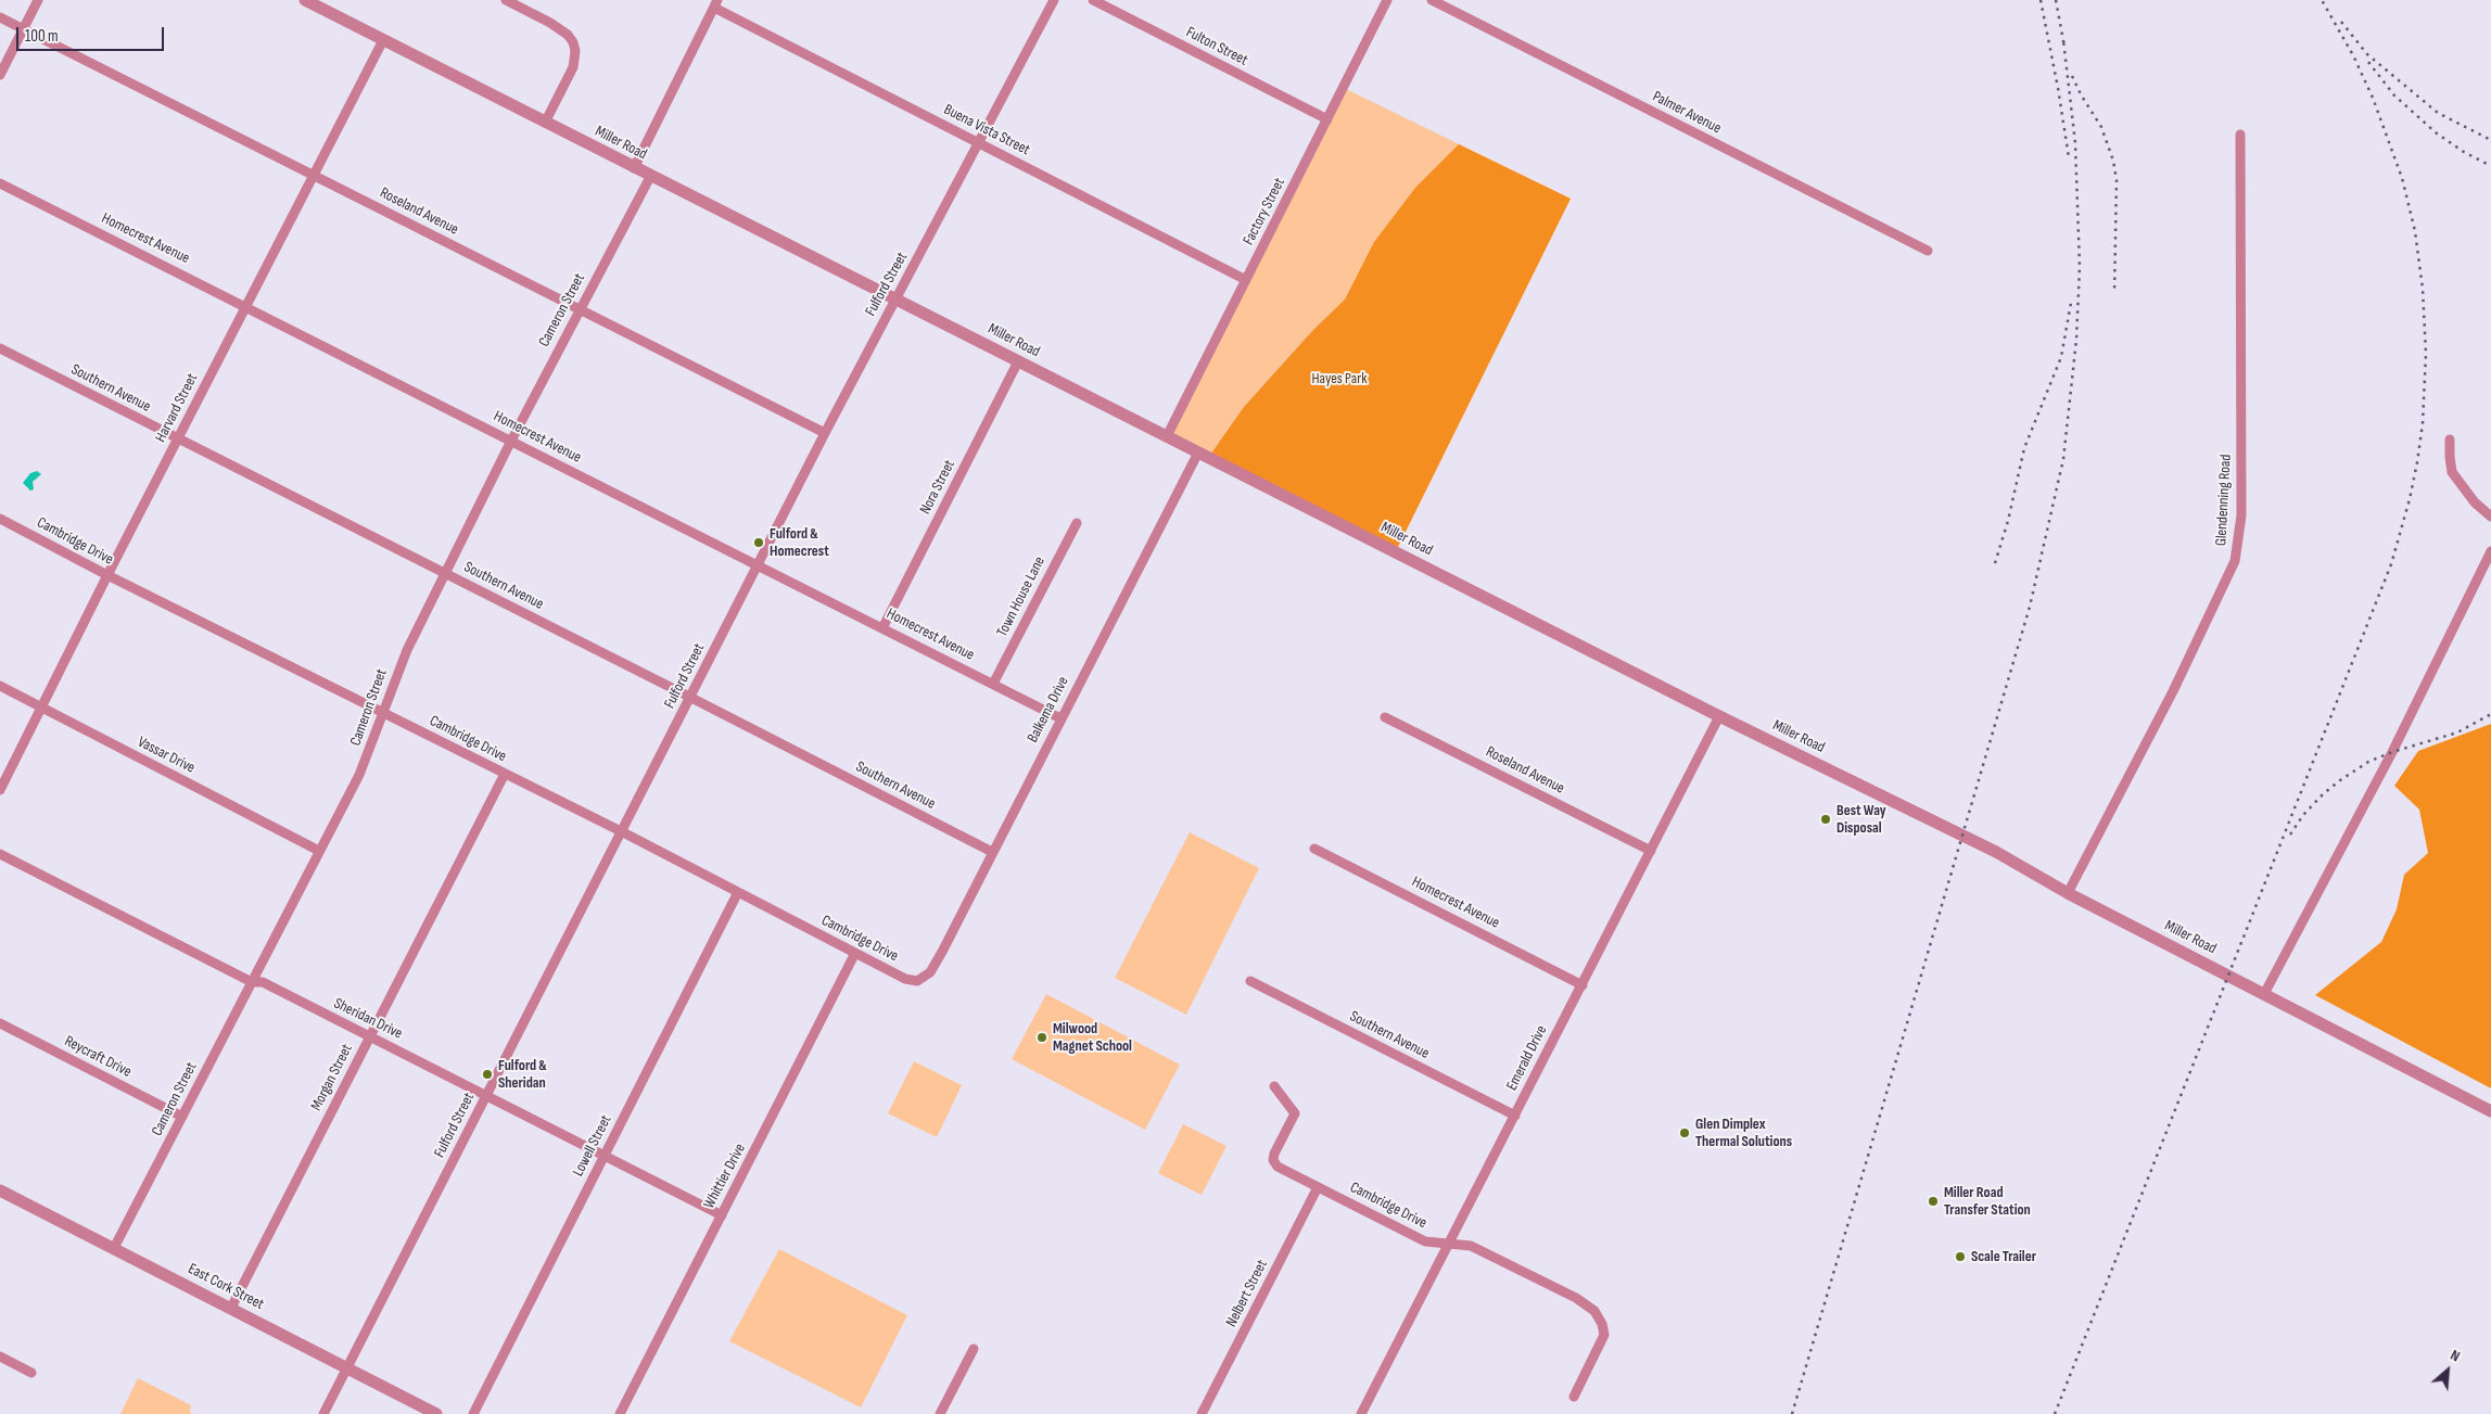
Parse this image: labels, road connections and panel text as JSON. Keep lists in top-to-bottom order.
{
  "streets": {
    "street": [
      "Fulton Street",
      "Palmer Avenue",
      "Buena Vista Street",
      "Miller Road",
      "Roseland Avenue",
      "Factory Street",
      "Homecrest Avenue",
      "Fulford Street",
      "Cameron Street",
      "Southern Avenue",
      "Harvard Street",
      "Nora Street",
      "Glendenning Road",
      "Cambridge Drive",
      "Town House Lane",
      "Balkema Drive",
      "Vassar Drive",
      "Sheridan Drive",
      "Reycraft Drive",
      "Emerald Drive",
      "Morgan Street",
      "Lowell Street",
      "Whittier Drive",
      "East Cork Street",
      "Nelbert Street"
    ]
  },
  "crossings": [
    ["Fulton Street", "Factory Street"],
    ["Buena Vista Street", "Factory Street"],
    ["Buena Vista Street", "Fulford Street"],
    ["Miller Road", "Factory Street"],
    ["Miller Road", "Fulford Street"],
    ["Miller Road", "Cameron Street"],
    ["Miller Road", "Harvard Street"],
    ["Miller Road", "Nora Street"],
    ["Miller Road", "Glendenning Road"],
    ["Miller Road", "Balkema Drive"],
    ["Miller Road", "Emerald Drive"],
    ["Roseland Avenue", "Fulford Street"],
    ["Roseland Avenue", "Cameron Street"],
    ["Roseland Avenue", "Harvard Street"],
    ["Roseland Avenue", "Emerald Drive"],
    ["Homecrest Avenue", "Fulford Street"],
    ["Homecrest Avenue", "Cameron Street"],
    ["Homecrest Avenue", "Harvard Street"],
    ["Homecrest Avenue", "Nora Street"],
    ["Homecrest Avenue", "Town House Lane"],
    ["Homecrest Avenue", "Balkema Drive"],
    ["Homecrest Avenue", "Emerald Drive"],
    ["Fulford Street", "Southern Avenue"],
    ["Fulford Street", "Cambridge Drive"],
    ["Fulford Street", "Sheridan Drive"],
    ["Fulford Street", "East Cork Street"],
    ["Cameron Street", "Southern Avenue"],
    ["Cameron Street", "Cambridge Drive"],
    ["Cameron Street", "Vassar Drive"],
    ["Cameron Street", "Sheridan Drive"],
    ["Cameron Street", "Reycraft Drive"],
    ["Cameron Street", "East Cork Street"],
    ["Southern Avenue", "Harvard Street"],
    ["Southern Avenue", "Balkema Drive"],
    ["Southern Avenue", "Emerald Drive"],
    ["Harvard Street", "Cambridge Drive"],
    ["Harvard Street", "Vassar Drive"],
    ["Cambridge Drive", "Balkema Drive"],
    ["Cambridge Drive", "Emerald Drive"],
    ["Cambridge Drive", "Morgan Street"],
    ["Cambridge Drive", "Lowell Street"],
    ["Cambridge Drive", "Whittier Drive"],
    ["Cambridge Drive", "Nelbert Street"],
    ["Sheridan Drive", "Morgan Street"],
    ["Sheridan Drive", "Lowell Street"],
    ["Sheridan Drive", "Whittier Drive"],
    ["Morgan Street", "East Cork Street"]
  ],
  "parks": ["Hayes Park"],
  "places": [
    "Fulford & Homecrest",
    "Best Way Disposal",
    "Milwood Magnet School",
    "Fulford & Sheridan",
    "Glen Dimplex Thermal Solutions",
    "Miller Road Transfer Station",
    "Scale Trailer"
  ],
  "scale_bar": "100 m",
  "north": "top right"
}
